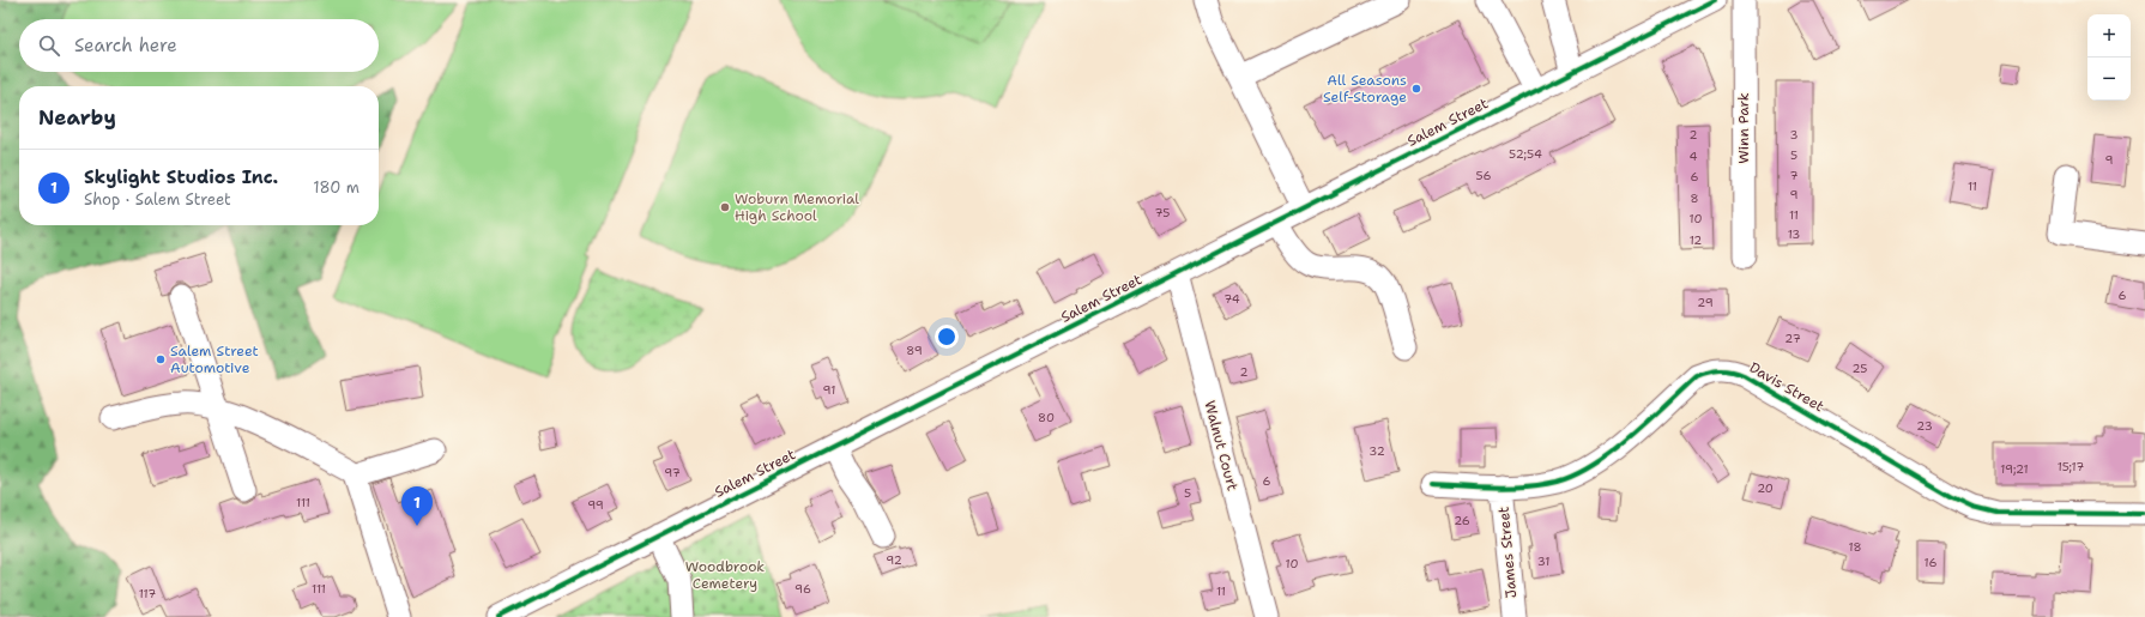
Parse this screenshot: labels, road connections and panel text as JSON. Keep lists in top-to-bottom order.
{
  "streets": {
    "street": [
      "Salem Street",
      "Winn Park",
      "Davis Street",
      "Walnut Court",
      "James Street"
    ]
  },
  "crossings": [
    ["Salem Street", "Walnut Court"],
    ["Davis Street", "James Street"]
  ],
  "parks": ["Woodbrook Cemetery"],
  "places": ["All Seasons Self-Storage", "Woburn Memorial High School", "Salem Street Automotive"],
  "house_numbers": [
    "2",
    "3",
    "52;54",
    "5",
    "4",
    "9",
    "56",
    "7",
    "6",
    "11",
    "9",
    "8",
    "75",
    "11",
    "10",
    "13",
    "12",
    "6",
    "74",
    "29",
    "27",
    "89",
    "25",
    "2",
    "91",
    "80",
    "23",
    "32",
    "15;17",
    "19;21",
    "97",
    "6",
    "20",
    "5",
    "111",
    "99",
    "26",
    "18",
    "92",
    "31",
    "16",
    "10",
    "111",
    "96",
    "11",
    "117"
  ],
  "page": {
    "map_buttons": ["+", "−"],
    "search": "Search here",
    "heading": "Nearby",
    "list": [
      {
        "mark": "1",
        "name": "Skylight Studios Inc.",
        "note": "Shop · Salem Street",
        "value": "180 m"
      }
    ],
    "pins": "1"
  }
}
